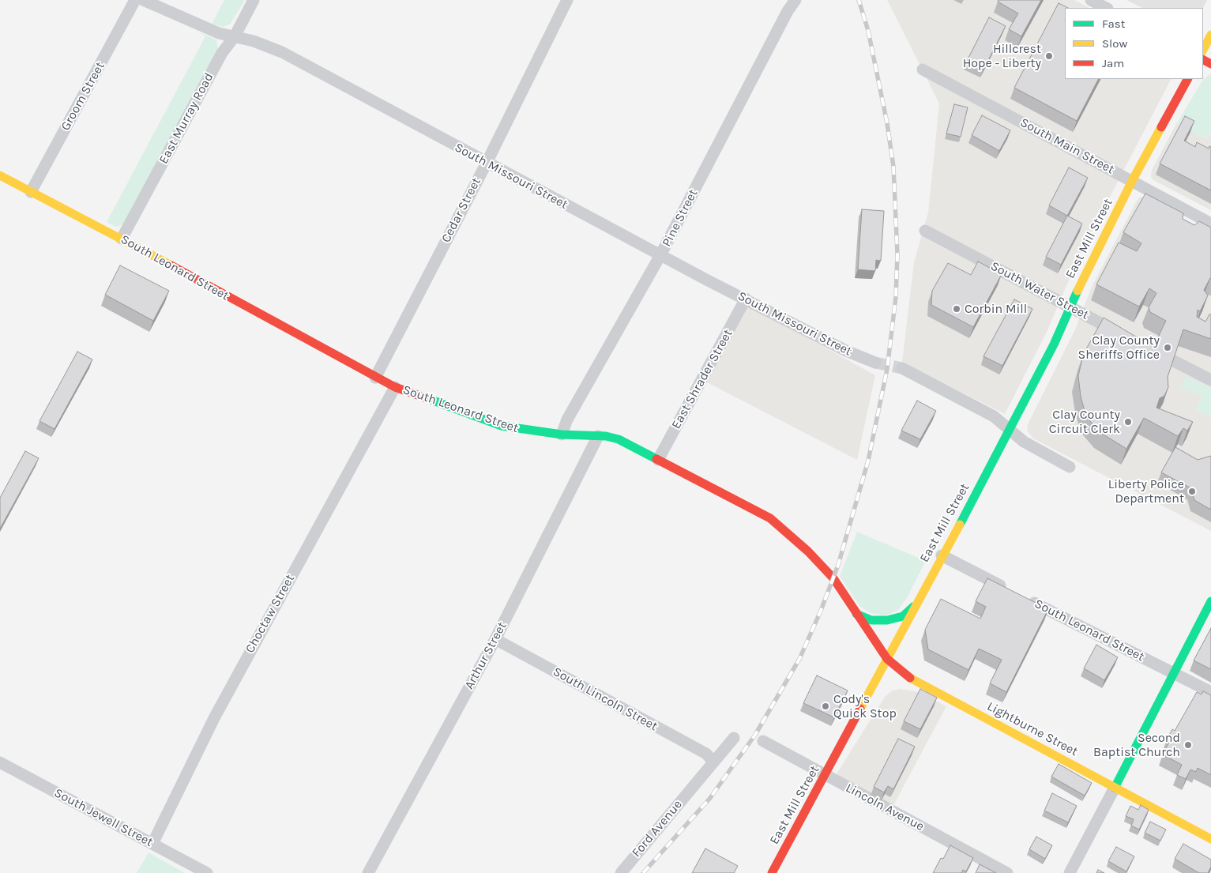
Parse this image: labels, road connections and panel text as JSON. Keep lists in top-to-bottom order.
{
  "streets": {
    "main road": ["East Mill Street", "South Leonard Street", "Lightburne Street"],
    "street": [
      "Groom Street",
      "East Murray Road",
      "South Main Street",
      "South Missouri Street",
      "Cedar Street",
      "Pine Street",
      "South Water Street",
      "East Shrader Street",
      "Choctaw Street",
      "Arthur Street",
      "South Lincoln Street",
      "Lincoln Avenue",
      "South Jewell Street",
      "Ford Avenue"
    ]
  },
  "crossings": [
    ["Groom Street", "South Leonard Street"],
    ["East Murray Road", "South Missouri Street"],
    ["East Murray Road", "South Leonard Street"],
    ["South Main Street", "East Mill Street"],
    ["South Missouri Street", "Cedar Street"],
    ["South Missouri Street", "Pine Street"],
    ["South Missouri Street", "East Shrader Street"],
    ["Cedar Street", "South Leonard Street"],
    ["Pine Street", "South Leonard Street"],
    ["East Mill Street", "South Leonard Street"],
    ["East Mill Street", "South Water Street"],
    ["East Mill Street", "Lightburne Street"],
    ["East Mill Street", "Lincoln Avenue"],
    ["South Leonard Street", "East Shrader Street"],
    ["South Leonard Street", "Choctaw Street"],
    ["South Leonard Street", "Arthur Street"],
    ["South Leonard Street", "Lightburne Street"],
    ["Choctaw Street", "South Jewell Street"],
    ["Arthur Street", "South Lincoln Street"],
    ["South Lincoln Street", "Ford Avenue"]
  ],
  "places": [
    "Hillcrest Hope - Liberty",
    "Corbin Mill",
    "Clay County Sheriffs Office",
    "Clay County Circuit Clerk",
    "Liberty Police Department",
    "Cody's Quick Stop",
    "Second Baptist Church"
  ],
  "legend": ["Fast", "Slow", "Jam"]
}
